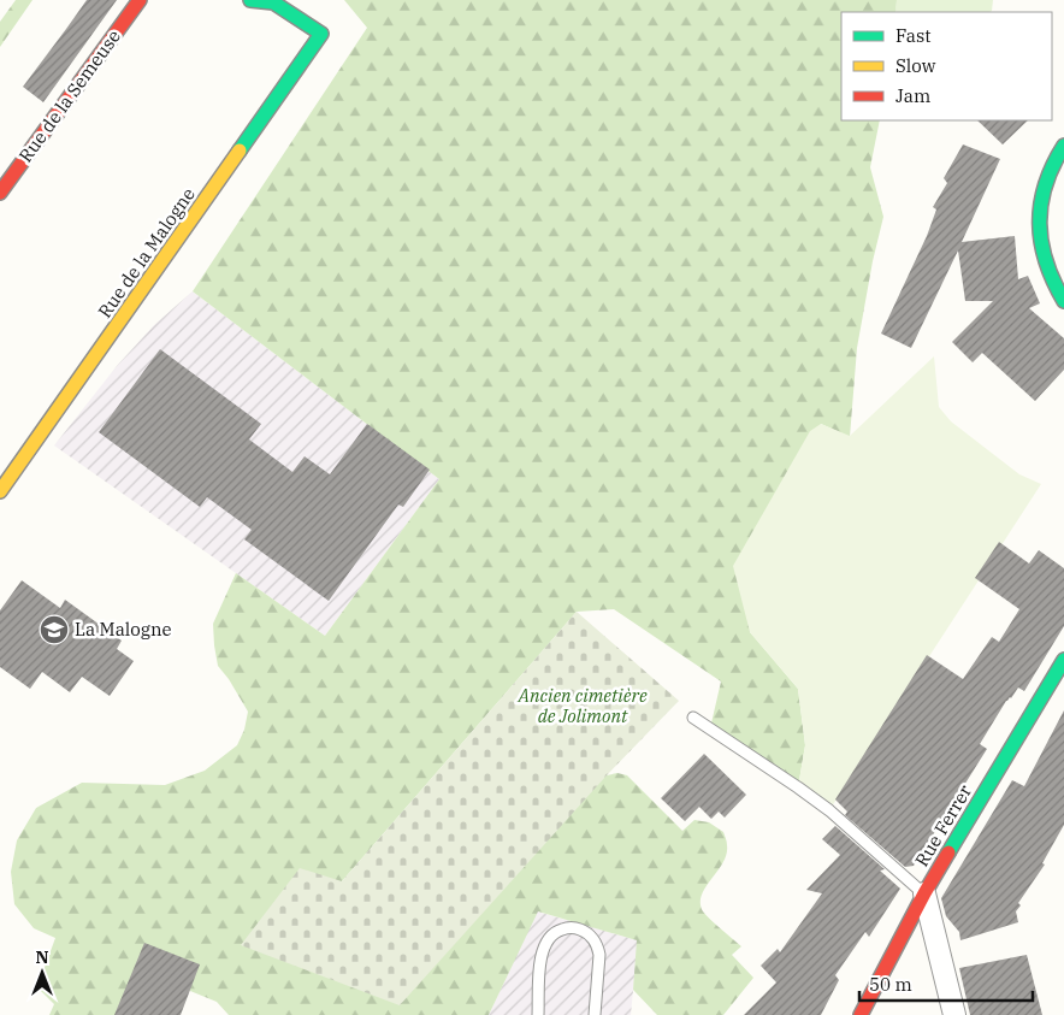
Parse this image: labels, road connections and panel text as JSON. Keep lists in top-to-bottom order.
{
  "streets": {
    "street": ["Rue de la Semeuse", "Rue de la Malogne", "Rue Ferrer"]
  },
  "parks": ["Ancien cimetière de Jolimont"],
  "places": {
    "school or university": ["La Malogne"]
  },
  "legend": ["Fast", "Slow", "Jam"],
  "scale_bar": "50 m",
  "north": "top"
}
